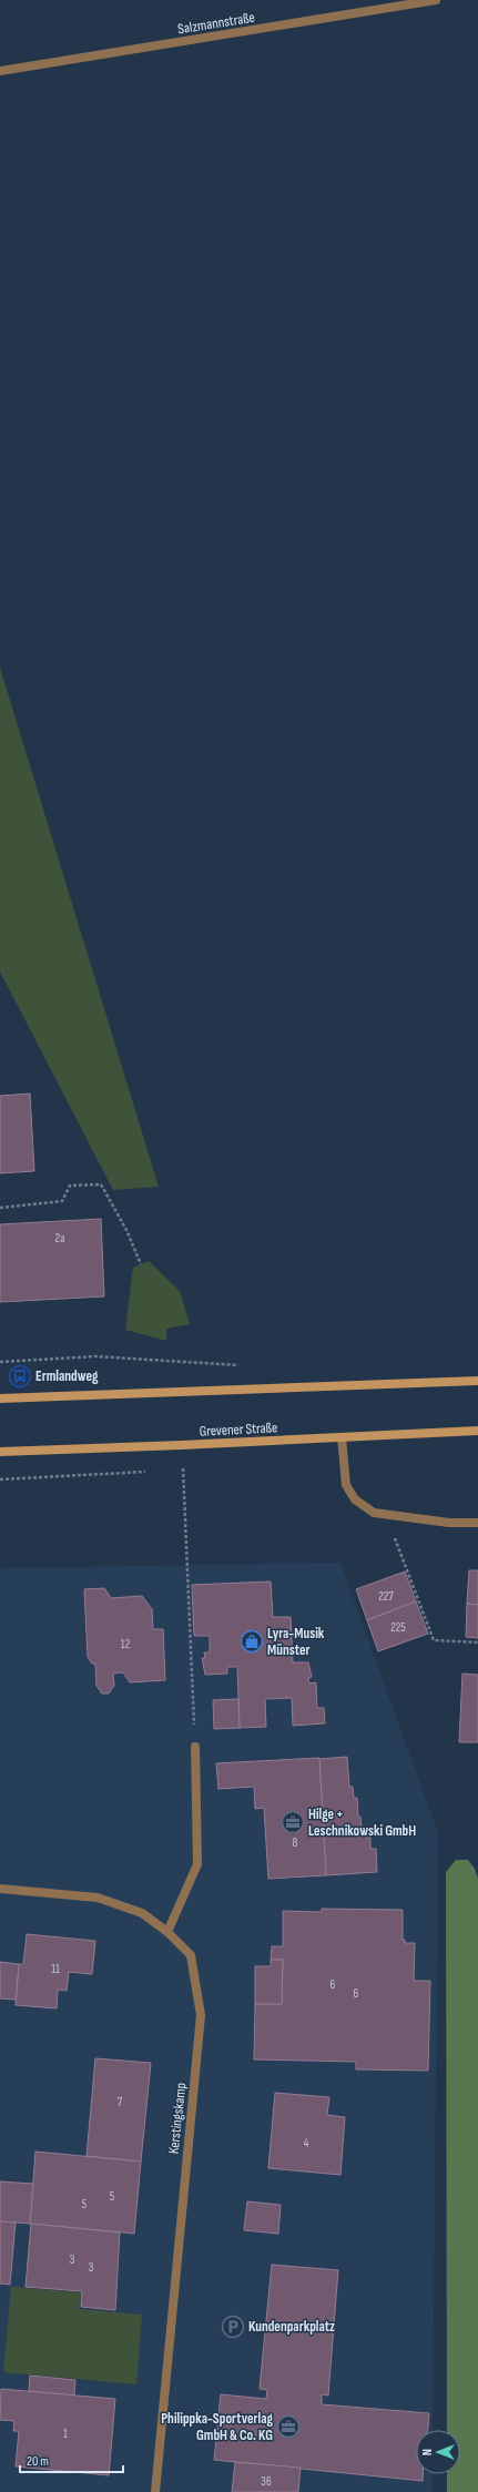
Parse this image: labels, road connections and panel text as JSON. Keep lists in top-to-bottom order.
{
  "streets": {
    "main road": ["Grevener Straße"],
    "street": ["Salzmannstraße", "Kerstingskamp"]
  },
  "places": {
    "bus stop": ["Ermlandweg"],
    "shop": ["Lyra-Musik Münster"],
    "office": ["Hilge + Leschnikowski GmbH", "Philippka-Sportverlag GmbH & Co. KG"],
    "parking": ["Kundenparkplatz"]
  },
  "house_numbers": [
    "2a",
    "227",
    "225",
    "12",
    "8",
    "11",
    "6",
    "6",
    "7",
    "4",
    "5",
    "5",
    "3",
    "3",
    "1",
    "36"
  ],
  "scale_bar": "20 m",
  "north": "left"
}
